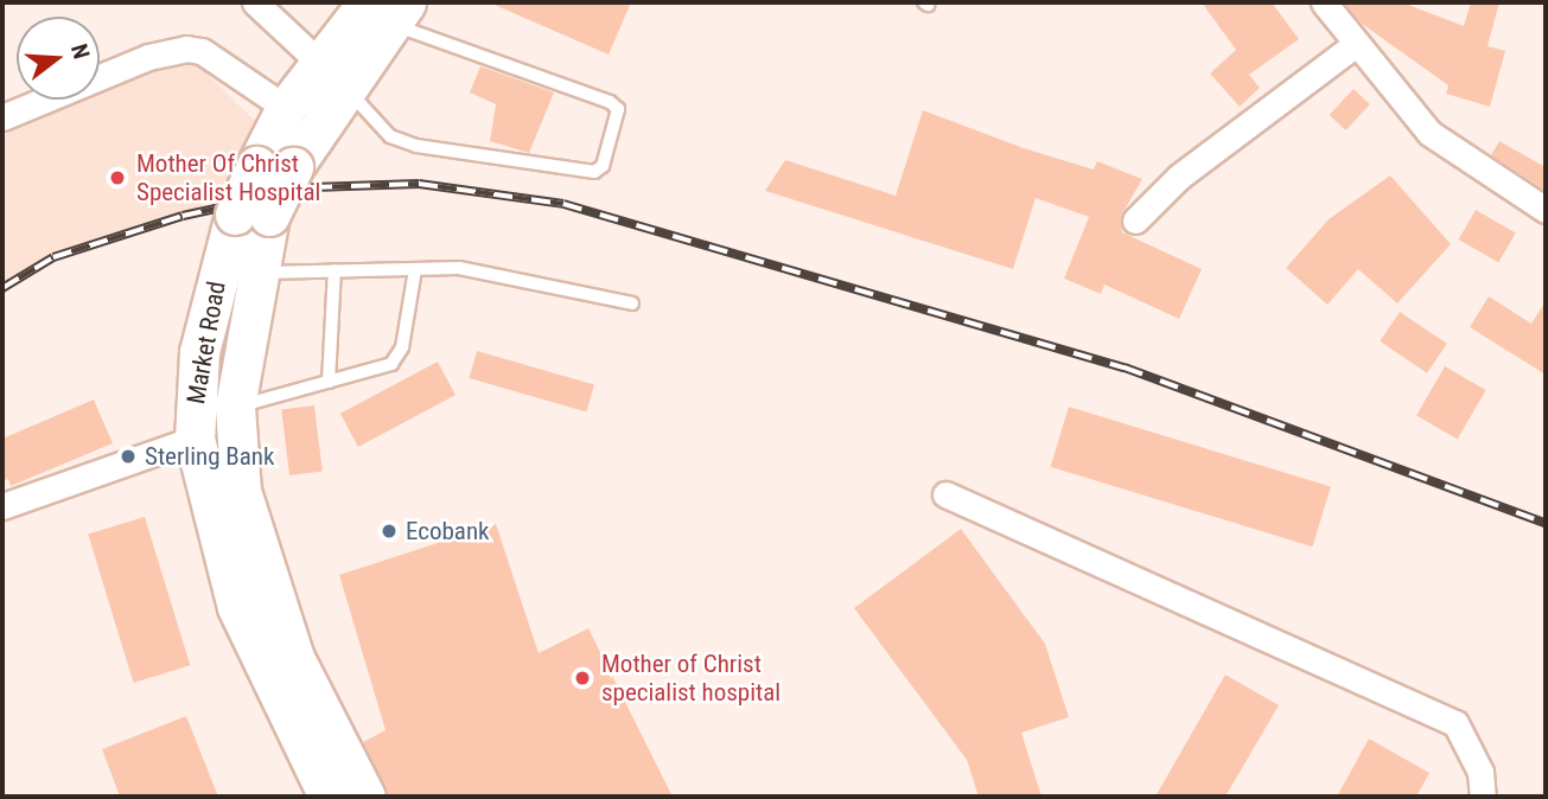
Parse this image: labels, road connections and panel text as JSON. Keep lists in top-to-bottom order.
{
  "streets": {
    "main road": ["Market Road"]
  },
  "places": [
    "Mother Of Christ Specialist Hospital",
    "Sterling Bank",
    "Ecobank",
    "Mother of Christ specialist hospital"
  ],
  "north": "right"
}
